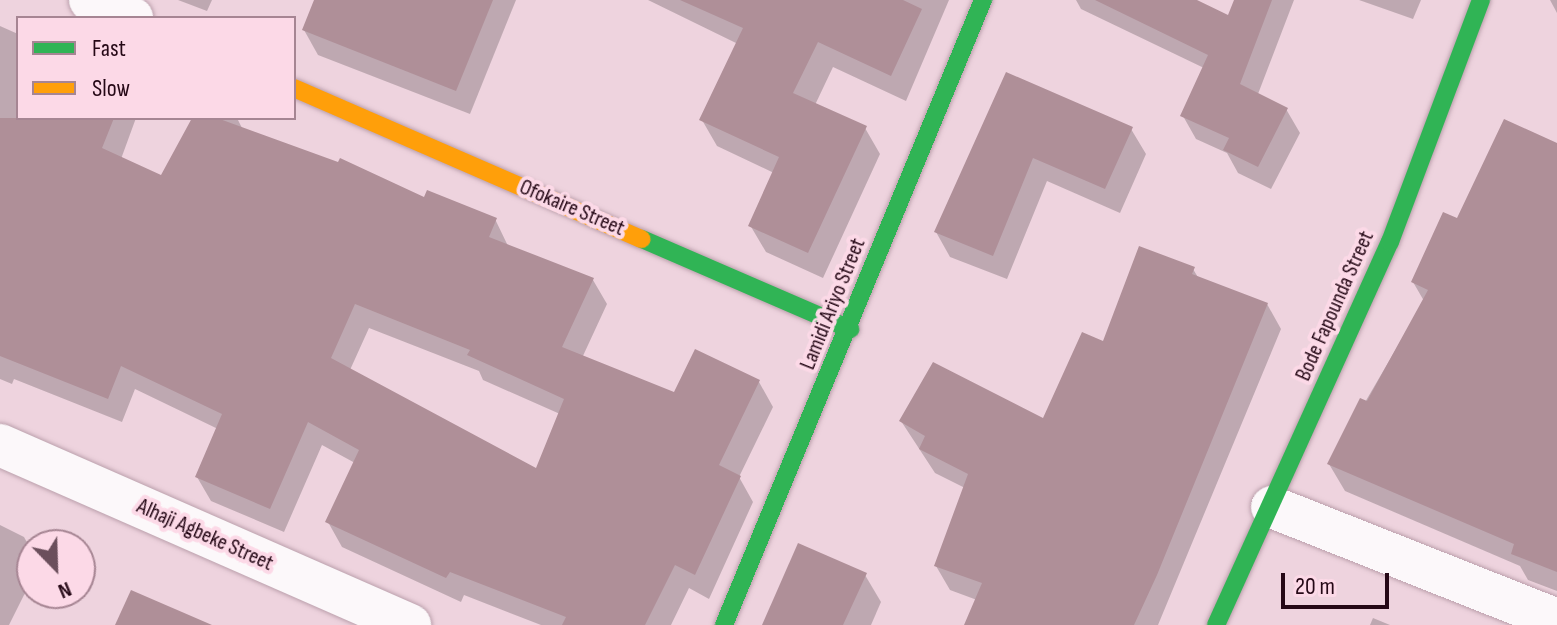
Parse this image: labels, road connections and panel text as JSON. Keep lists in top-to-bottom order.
{
  "streets": {
    "street": [
      "Ofokaire Street",
      "Lamidi Ariyo Street",
      "Bode Fapounda Street",
      "Alhaji Agbeke Street"
    ]
  },
  "crossings": [
    ["Ofokaire Street", "Lamidi Ariyo Street"]
  ],
  "legend": ["Fast", "Slow"],
  "scale_bar": "20 m",
  "north": "bottom right"
}
